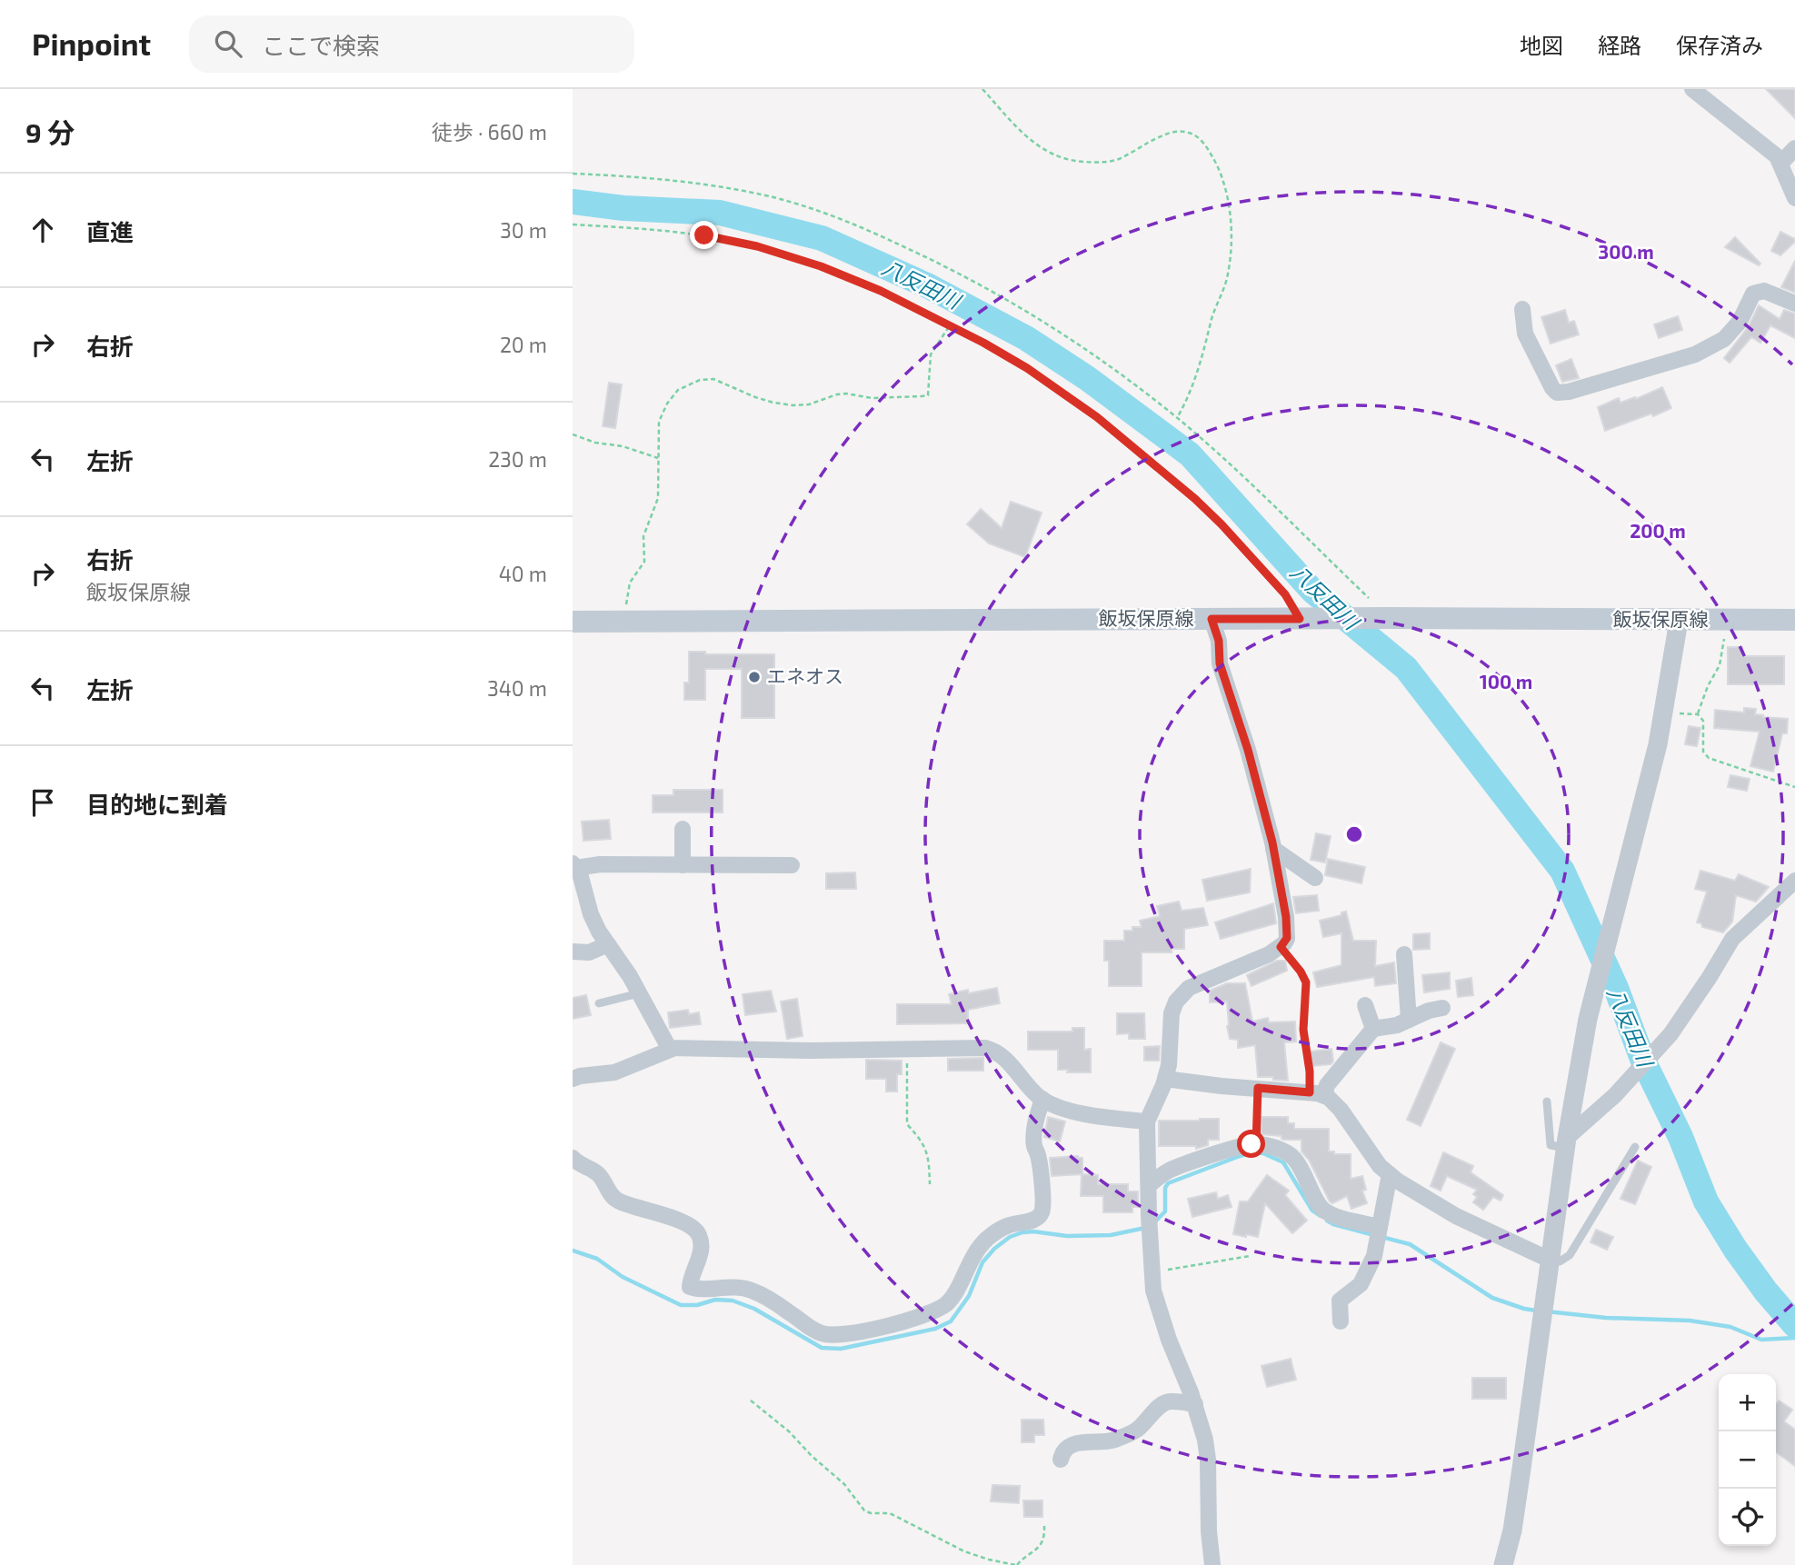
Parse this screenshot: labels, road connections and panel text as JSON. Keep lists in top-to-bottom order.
{
  "streets": {
    "main road": ["飯坂保原線"]
  },
  "water": ["八反田川"],
  "places": ["エネオス"],
  "page": {
    "header": "Pinpoint",
    "search": "ここで検索",
    "nav": ["地図", "経路", "保存済み"],
    "heading": ["9 分", "徒歩 · 660 m"],
    "list": [
      ["直進", "30 m"],
      ["右折", "20 m"],
      ["左折", "230 m"],
      ["右折", "飯坂保原線", "40 m"],
      ["左折", "340 m"],
      "目的地に到着"
    ],
    "map_buttons": ["+", "−"]
  },
  "rings": ["300 m", "200 m", "100 m"]
}
